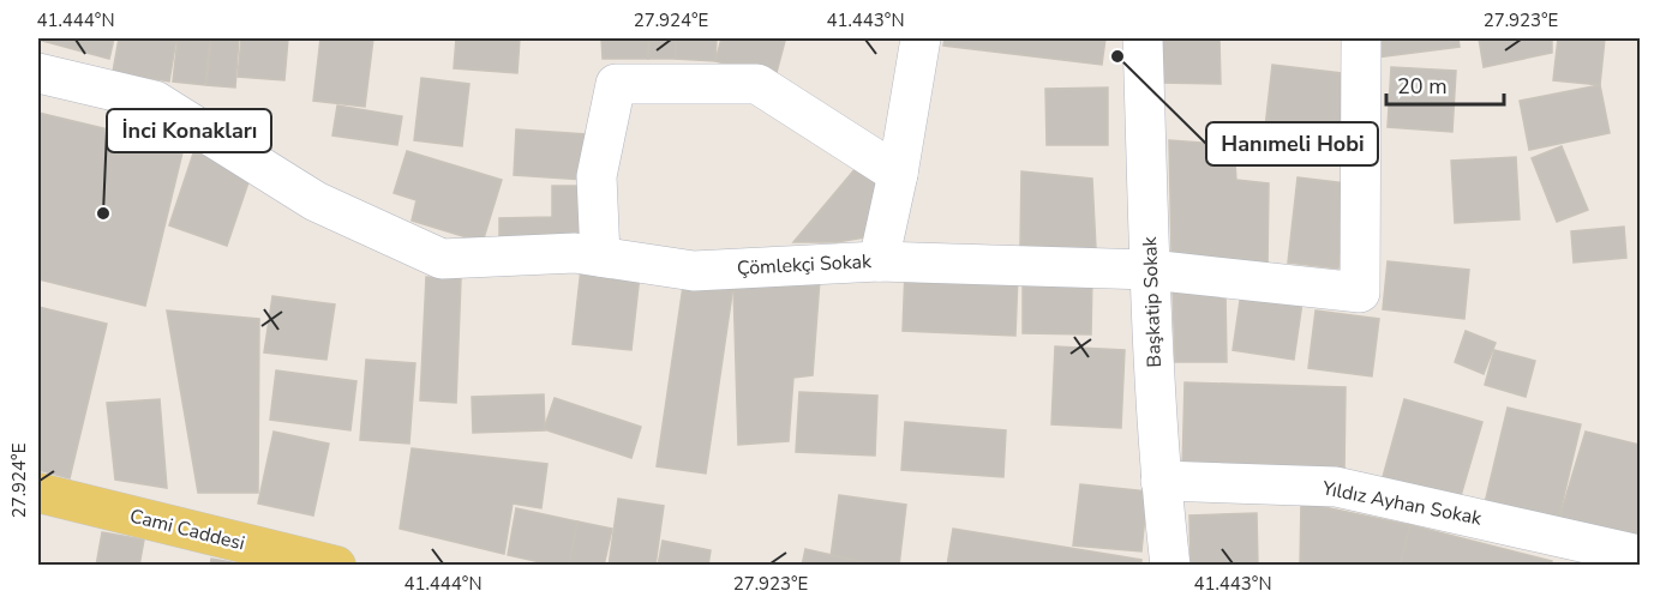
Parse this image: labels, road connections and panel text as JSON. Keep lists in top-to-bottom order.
{
  "streets": {
    "main road": ["Cami Caddesi"],
    "street": ["Çömlekçi Sokak", "Başkatip Sokak", "Yıldız Ayhan Sokak"]
  },
  "crossings": [
    ["Çömlekçi Sokak", "Başkatip Sokak"],
    ["Başkatip Sokak", "Yıldız Ayhan Sokak"]
  ],
  "places": ["Hanımeli Hobi", "İnci Konakları"],
  "scale_bar": "20 m",
  "coordinates": [
    "41.444°N",
    "27.924°E",
    "41.443°N",
    "27.923°E"
  ]
}
